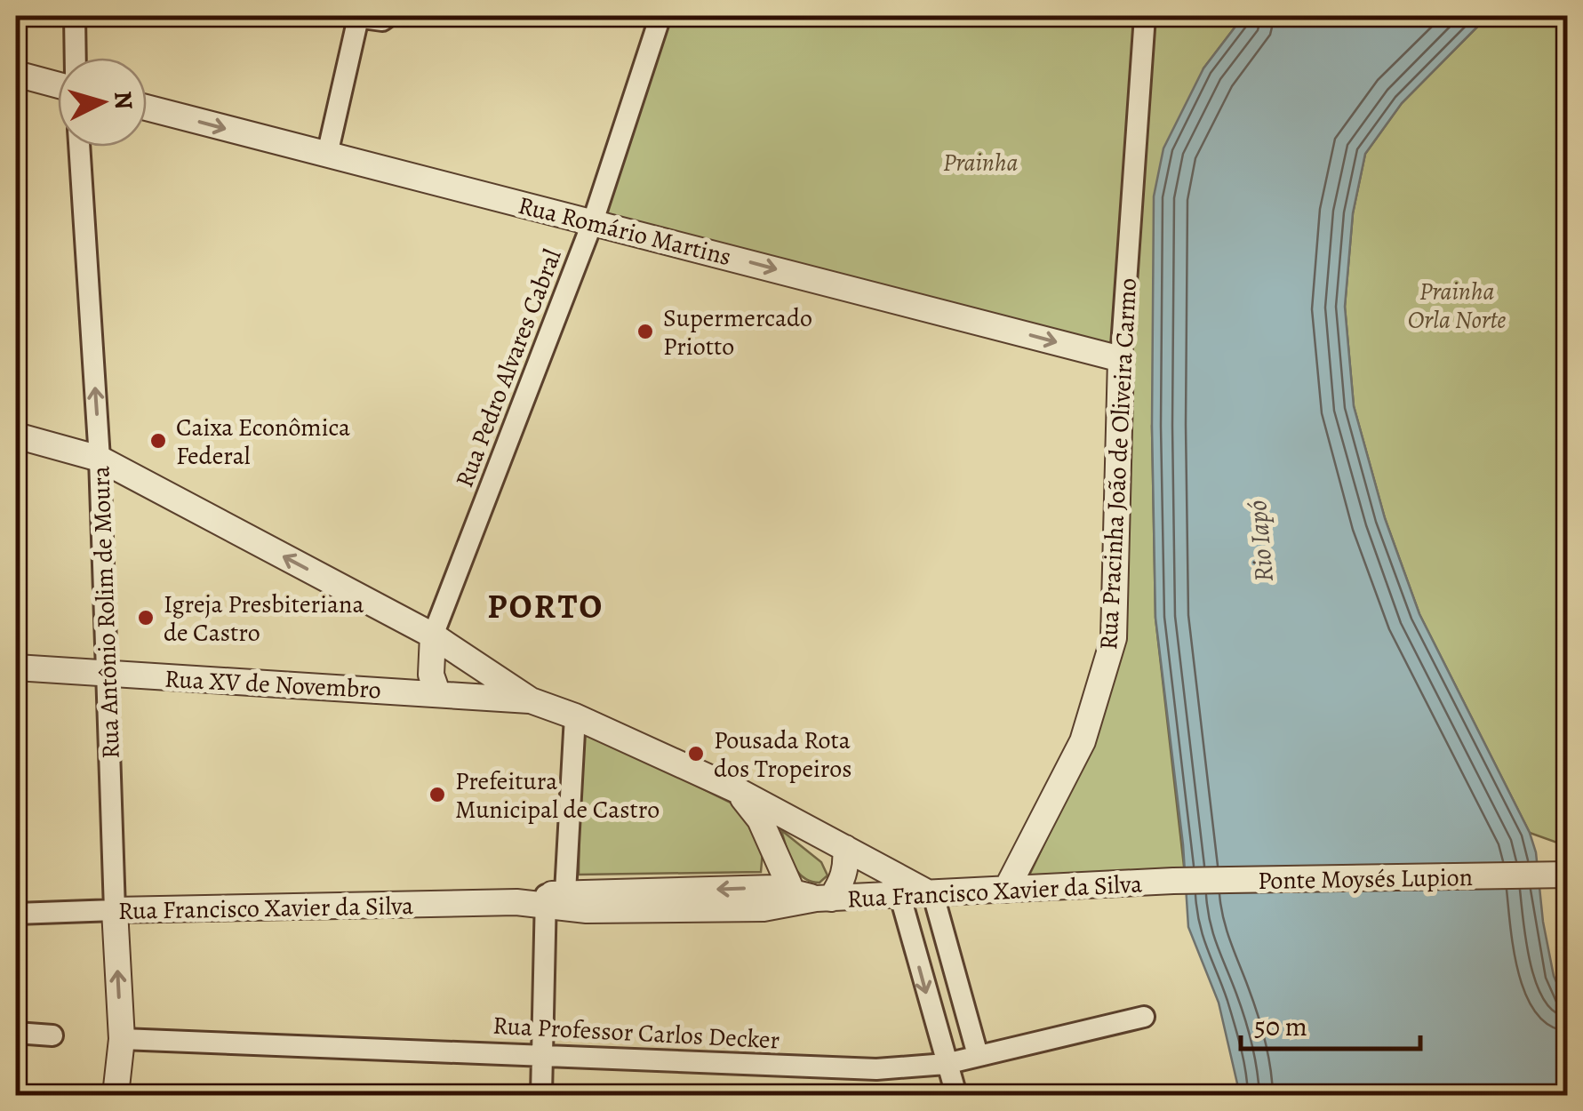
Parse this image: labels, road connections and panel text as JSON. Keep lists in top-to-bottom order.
{
  "streets": {
    "street": [
      "Rua Romário Martins",
      "Rua Pedro Alvares Cabral",
      "Rua Pracinha João de Oliveira Carmo",
      "Rua Antônio Rolim de Moura",
      "Rua XV de Novembro",
      "Ponte Moysés Lupion",
      "Rua Francisco Xavier da Silva",
      "Rua Professor Carlos Decker"
    ]
  },
  "crossings": [
    ["Rua Romário Martins", "Rua Pedro Alvares Cabral"],
    ["Rua Romário Martins", "Rua Pracinha João de Oliveira Carmo"],
    ["Rua Pracinha João de Oliveira Carmo", "Rua Francisco Xavier da Silva"],
    ["Rua Antônio Rolim de Moura", "Rua XV de Novembro"],
    ["Rua Antônio Rolim de Moura", "Rua Francisco Xavier da Silva"],
    ["Rua Antônio Rolim de Moura", "Rua Professor Carlos Decker"],
    ["Ponte Moysés Lupion", "Rua Francisco Xavier da Silva"]
  ],
  "one_way": ["Rua Romário Martins", "Rua Antônio Rolim de Moura"],
  "districts": ["PORTO"],
  "water": ["Rio Iapó"],
  "parks": ["Prainha", "Prainha Orla Norte"],
  "places": [
    "Supermercado Priotto",
    "Caixa Econômica Federal",
    "Igreja Presbiteriana de Castro",
    "Pousada Rota dos Tropeiros",
    "Prefeitura Municipal de Castro"
  ],
  "scale_bar": "50 m",
  "north": "right"
}
